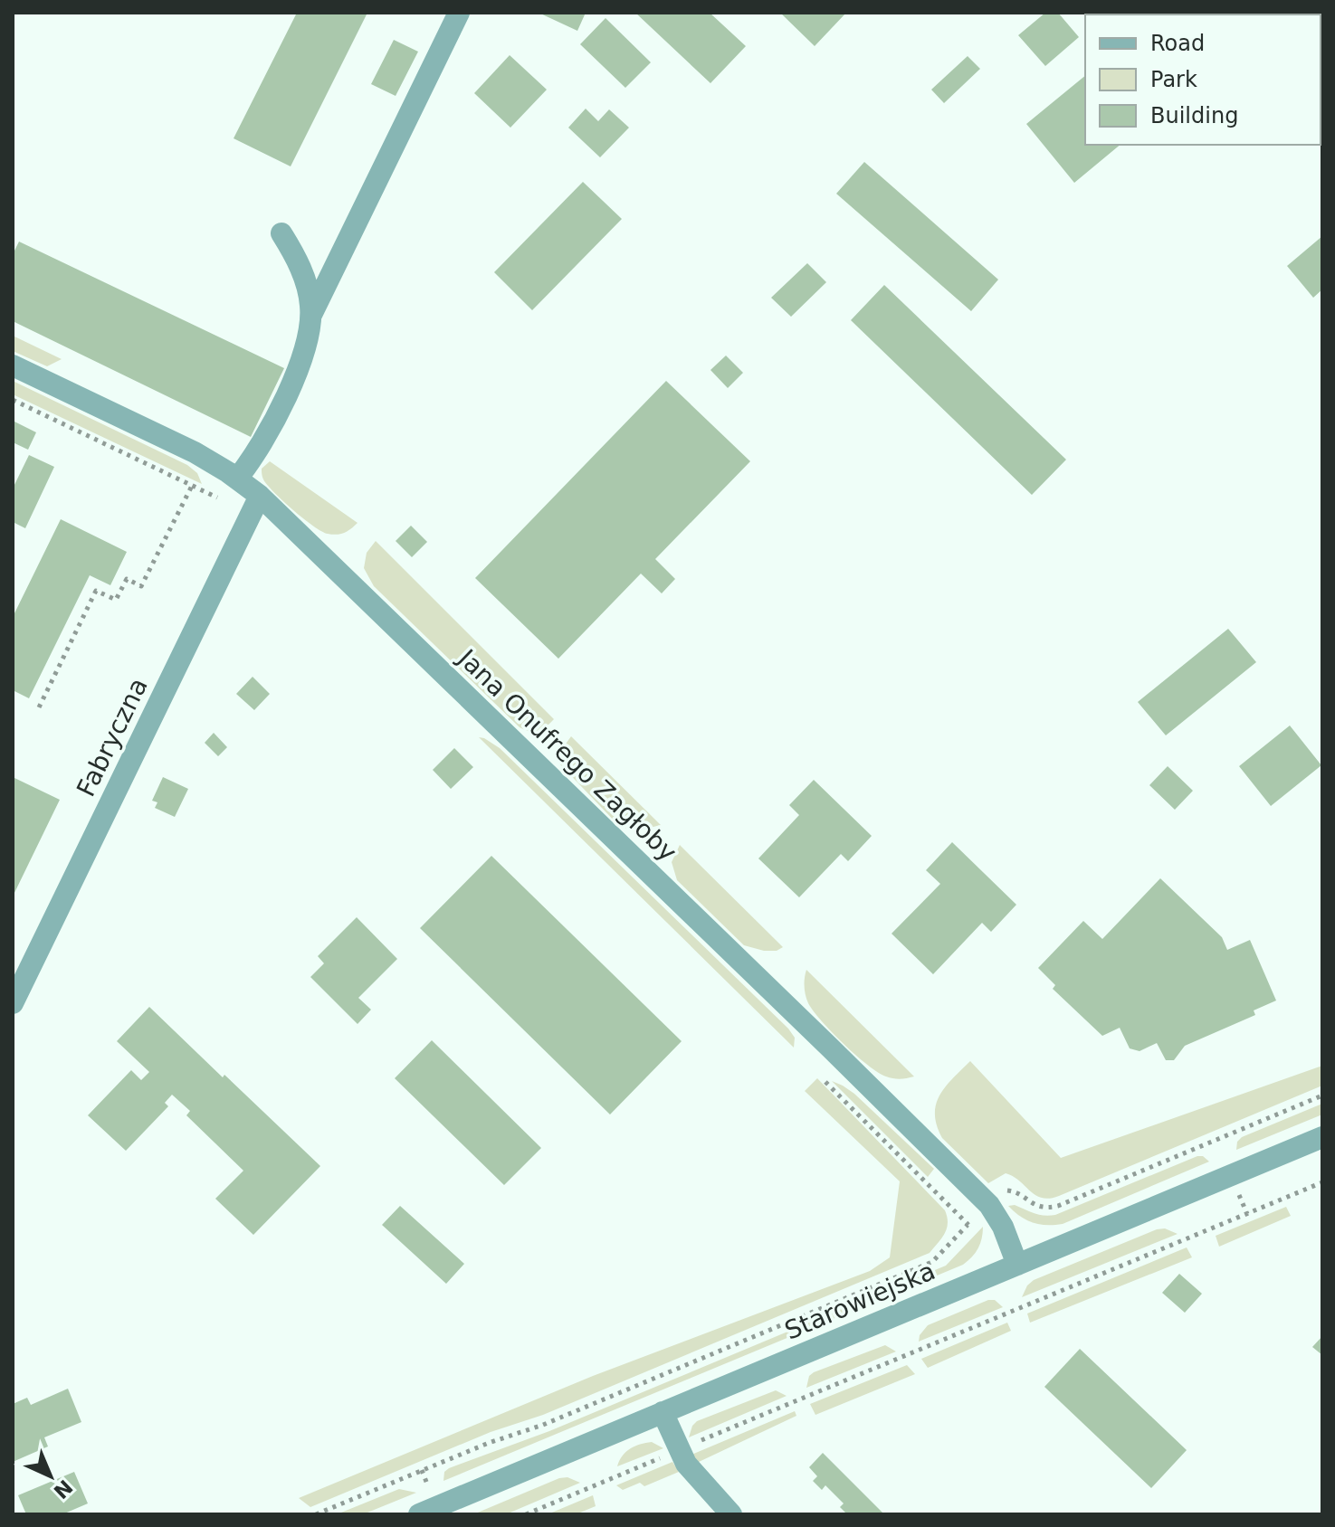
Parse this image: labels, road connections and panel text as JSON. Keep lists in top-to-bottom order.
{
  "streets": {
    "street": ["Fabryczna", "Jana Onufrego Zagłoby", "Starowiejska"]
  },
  "crossings": [
    ["Fabryczna", "Jana Onufrego Zagłoby"],
    ["Jana Onufrego Zagłoby", "Starowiejska"]
  ],
  "legend": ["Road", "Park", "Building"],
  "north": "bottom right"
}
